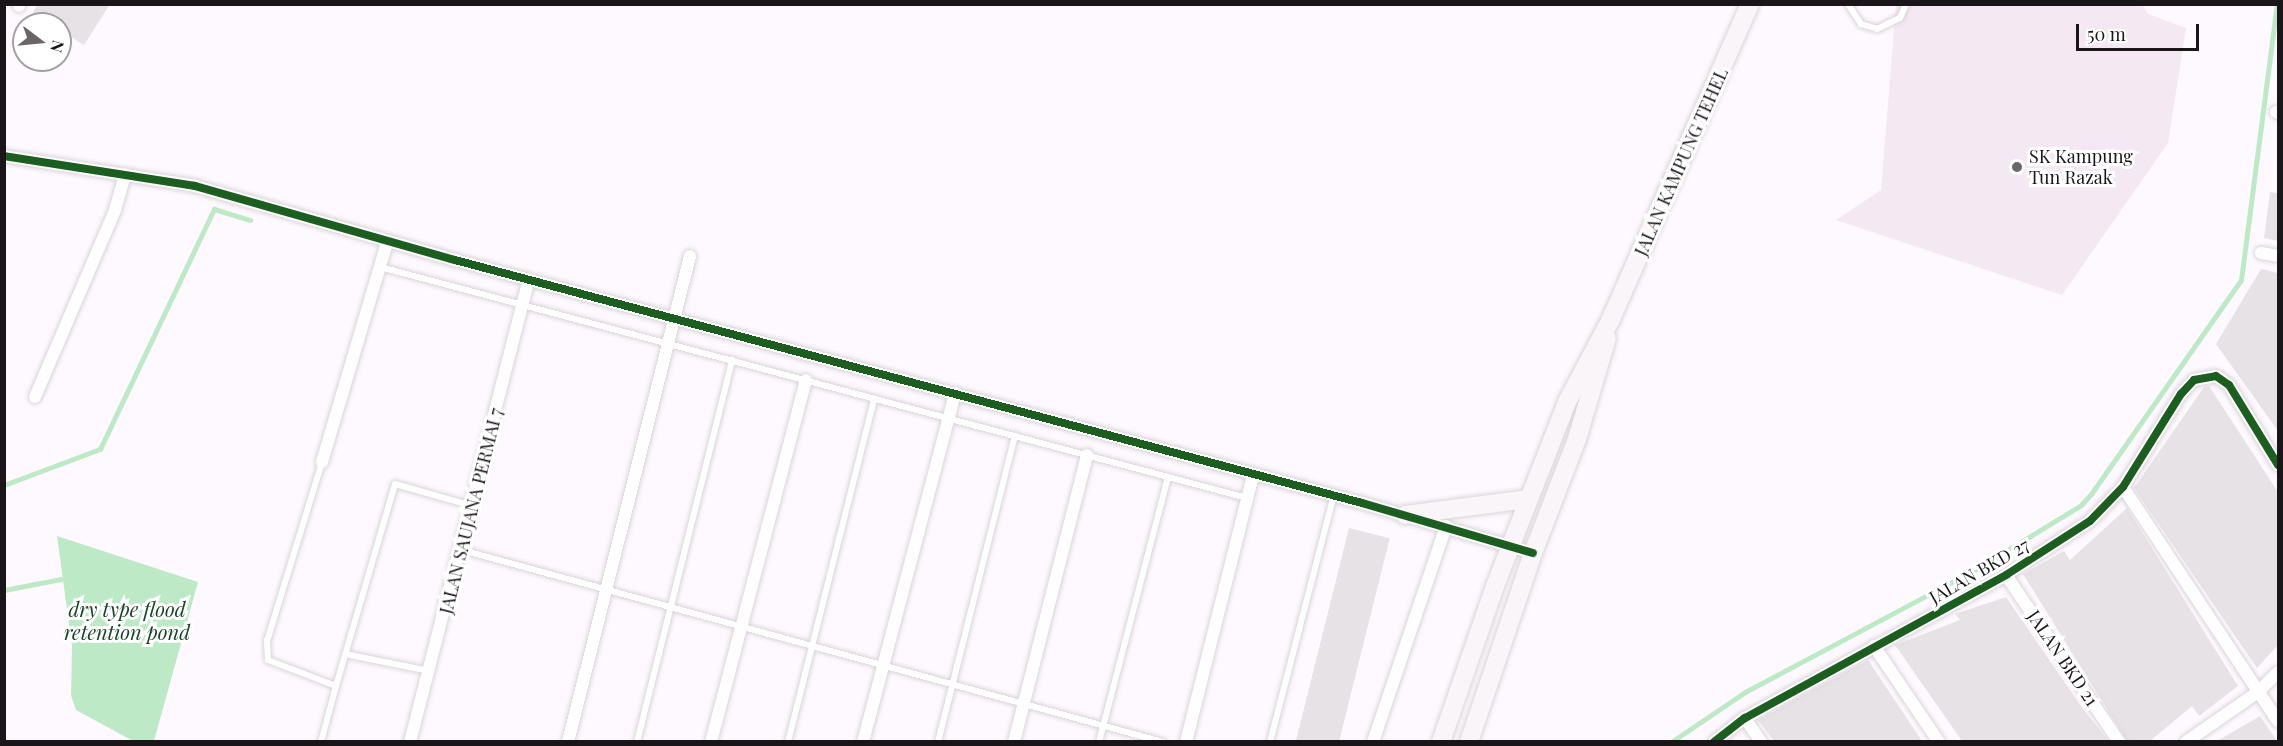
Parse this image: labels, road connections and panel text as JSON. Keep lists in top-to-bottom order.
{
  "streets": {
    "main road": ["JALAN KAMPUNG TEHEL"],
    "street": ["JALAN SAUJANA PERMAI 7", "JALAN BKD 27", "JALAN BKD 21"]
  },
  "crossings": [
    ["JALAN BKD 27", "JALAN BKD 21"]
  ],
  "water": ["dry type flood retention pond"],
  "places": ["SK Kampung Tun Razak"],
  "scale_bar": "50 m",
  "north": "right"
}
